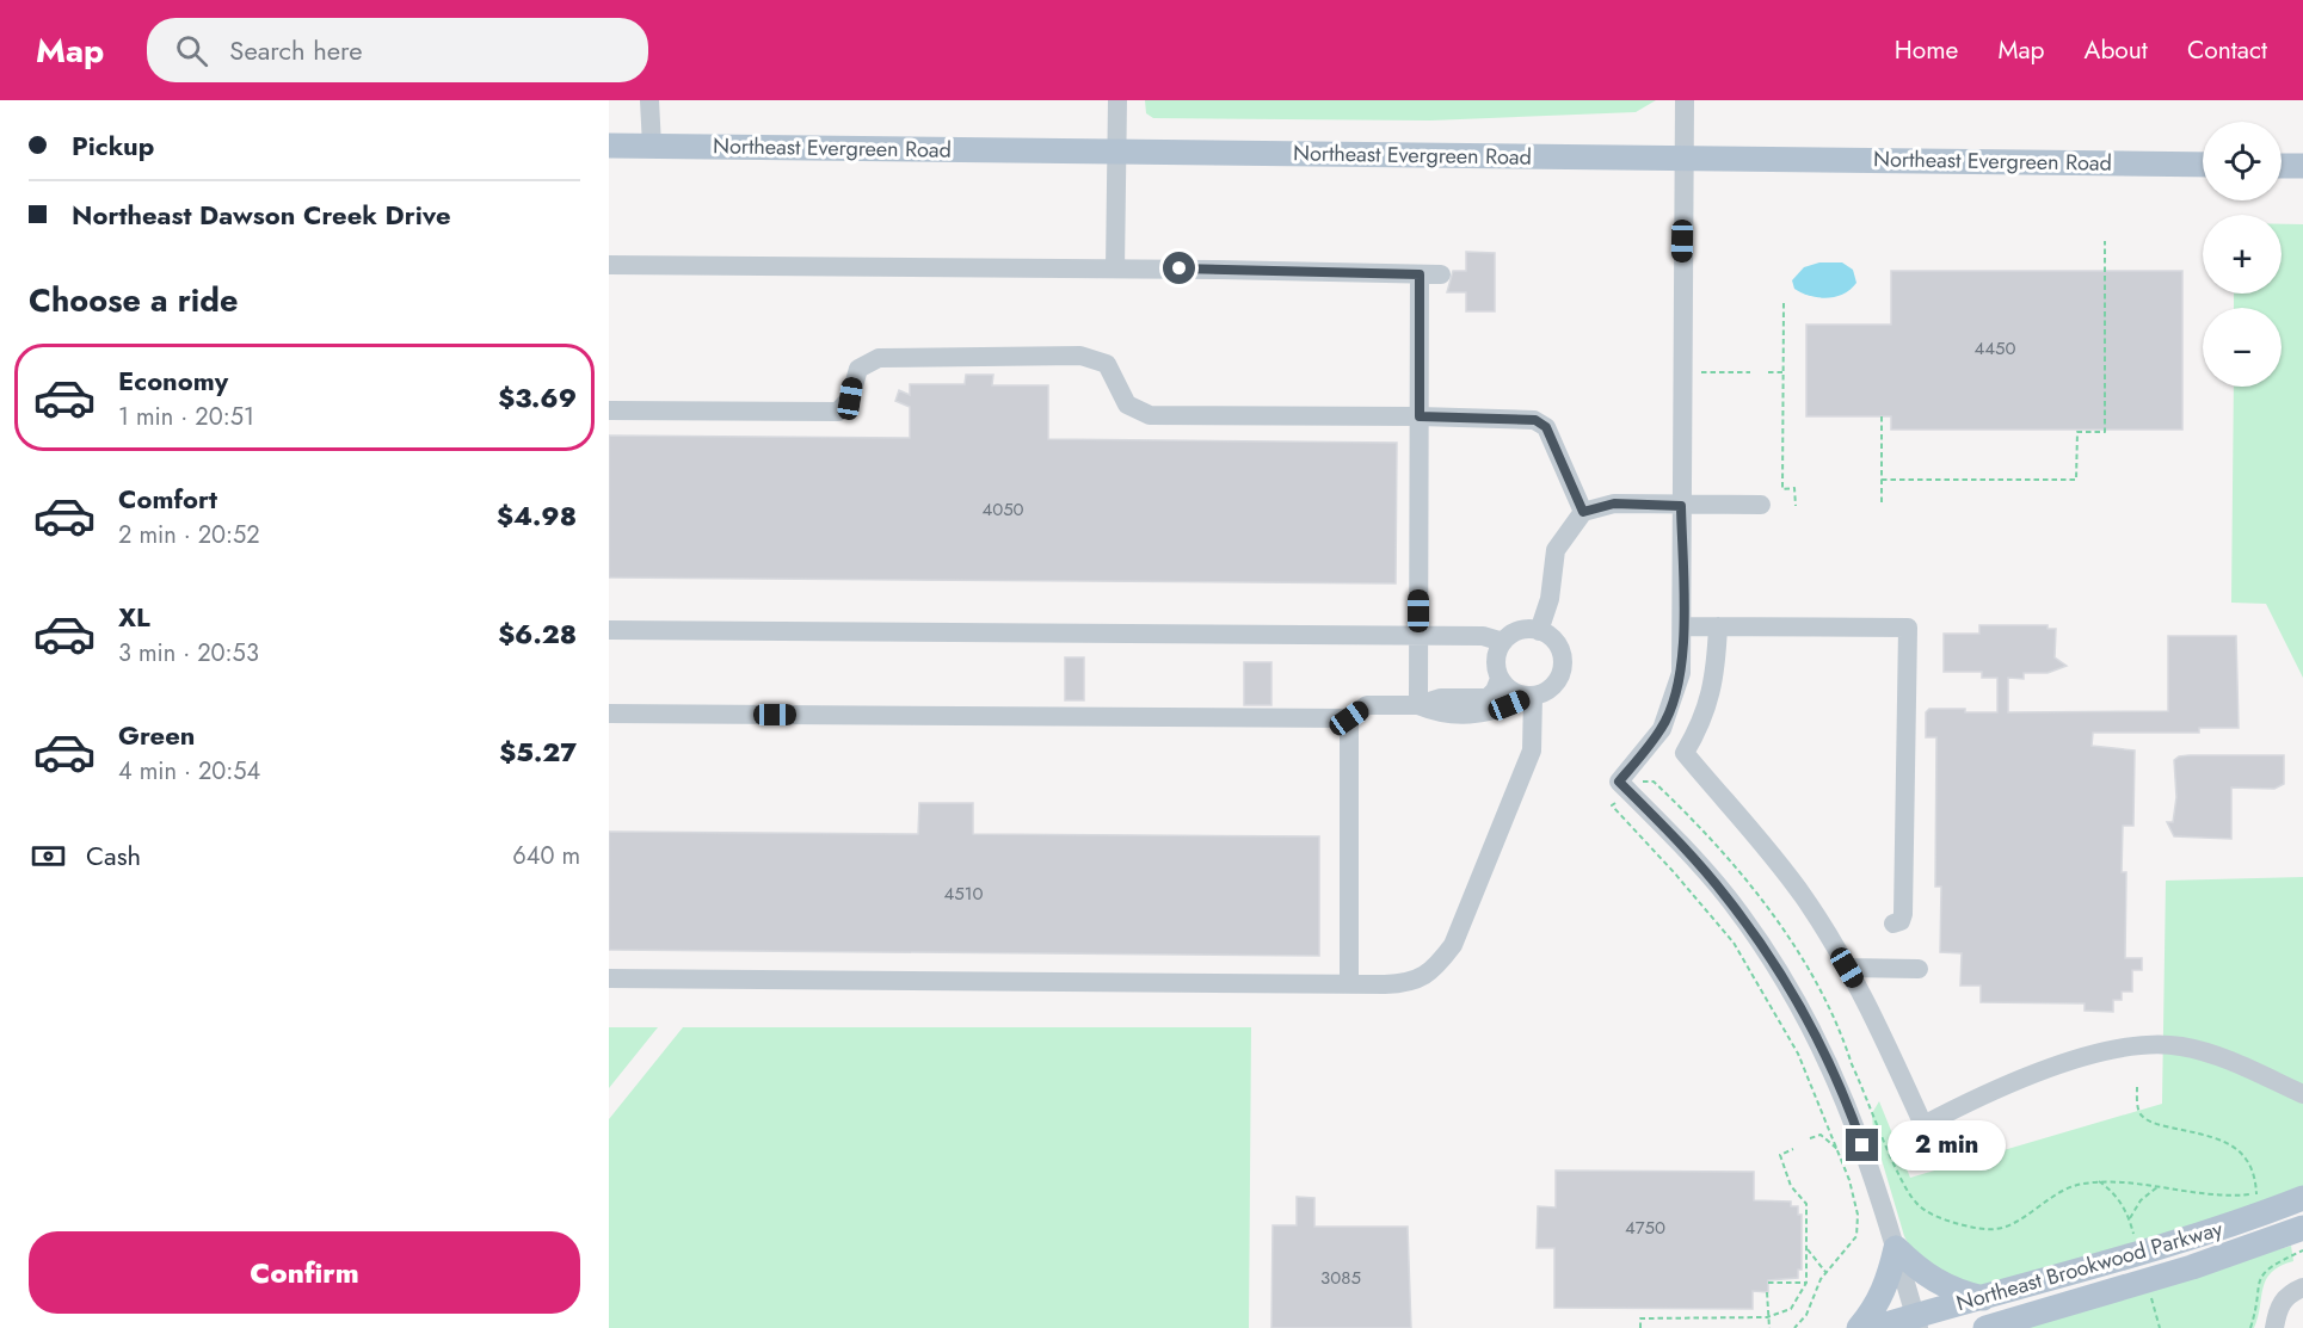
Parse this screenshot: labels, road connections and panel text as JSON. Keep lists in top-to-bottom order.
{
  "streets": {
    "main road": ["Northeast Evergreen Road", "Northeast Brookwood Parkway"]
  },
  "house_numbers": [
    "4450",
    "4050",
    "4510",
    "4750",
    "3085"
  ],
  "page": {
    "header": "Map",
    "search": "Search here",
    "nav": [
      "Home",
      "Map",
      "About",
      "Contact"
    ],
    "banner": ["Pickup", "Northeast Dawson Creek Drive"],
    "map_buttons": ["+", "−"],
    "heading": "Choose a ride",
    "list": [
      {
        "name": "Economy",
        "note": "1 min · 20:51",
        "value": "$3.69"
      },
      {
        "name": "Comfort",
        "note": "2 min · 20:52",
        "value": "$4.98"
      },
      {
        "name": "XL",
        "note": "3 min · 20:53",
        "value": "$6.28"
      },
      {
        "name": "Green",
        "note": "4 min · 20:54",
        "value": "$5.27"
      }
    ],
    "pay": ["Cash", "640 m"],
    "bubble": "2 min",
    "buttons": "Confirm"
  }
}
